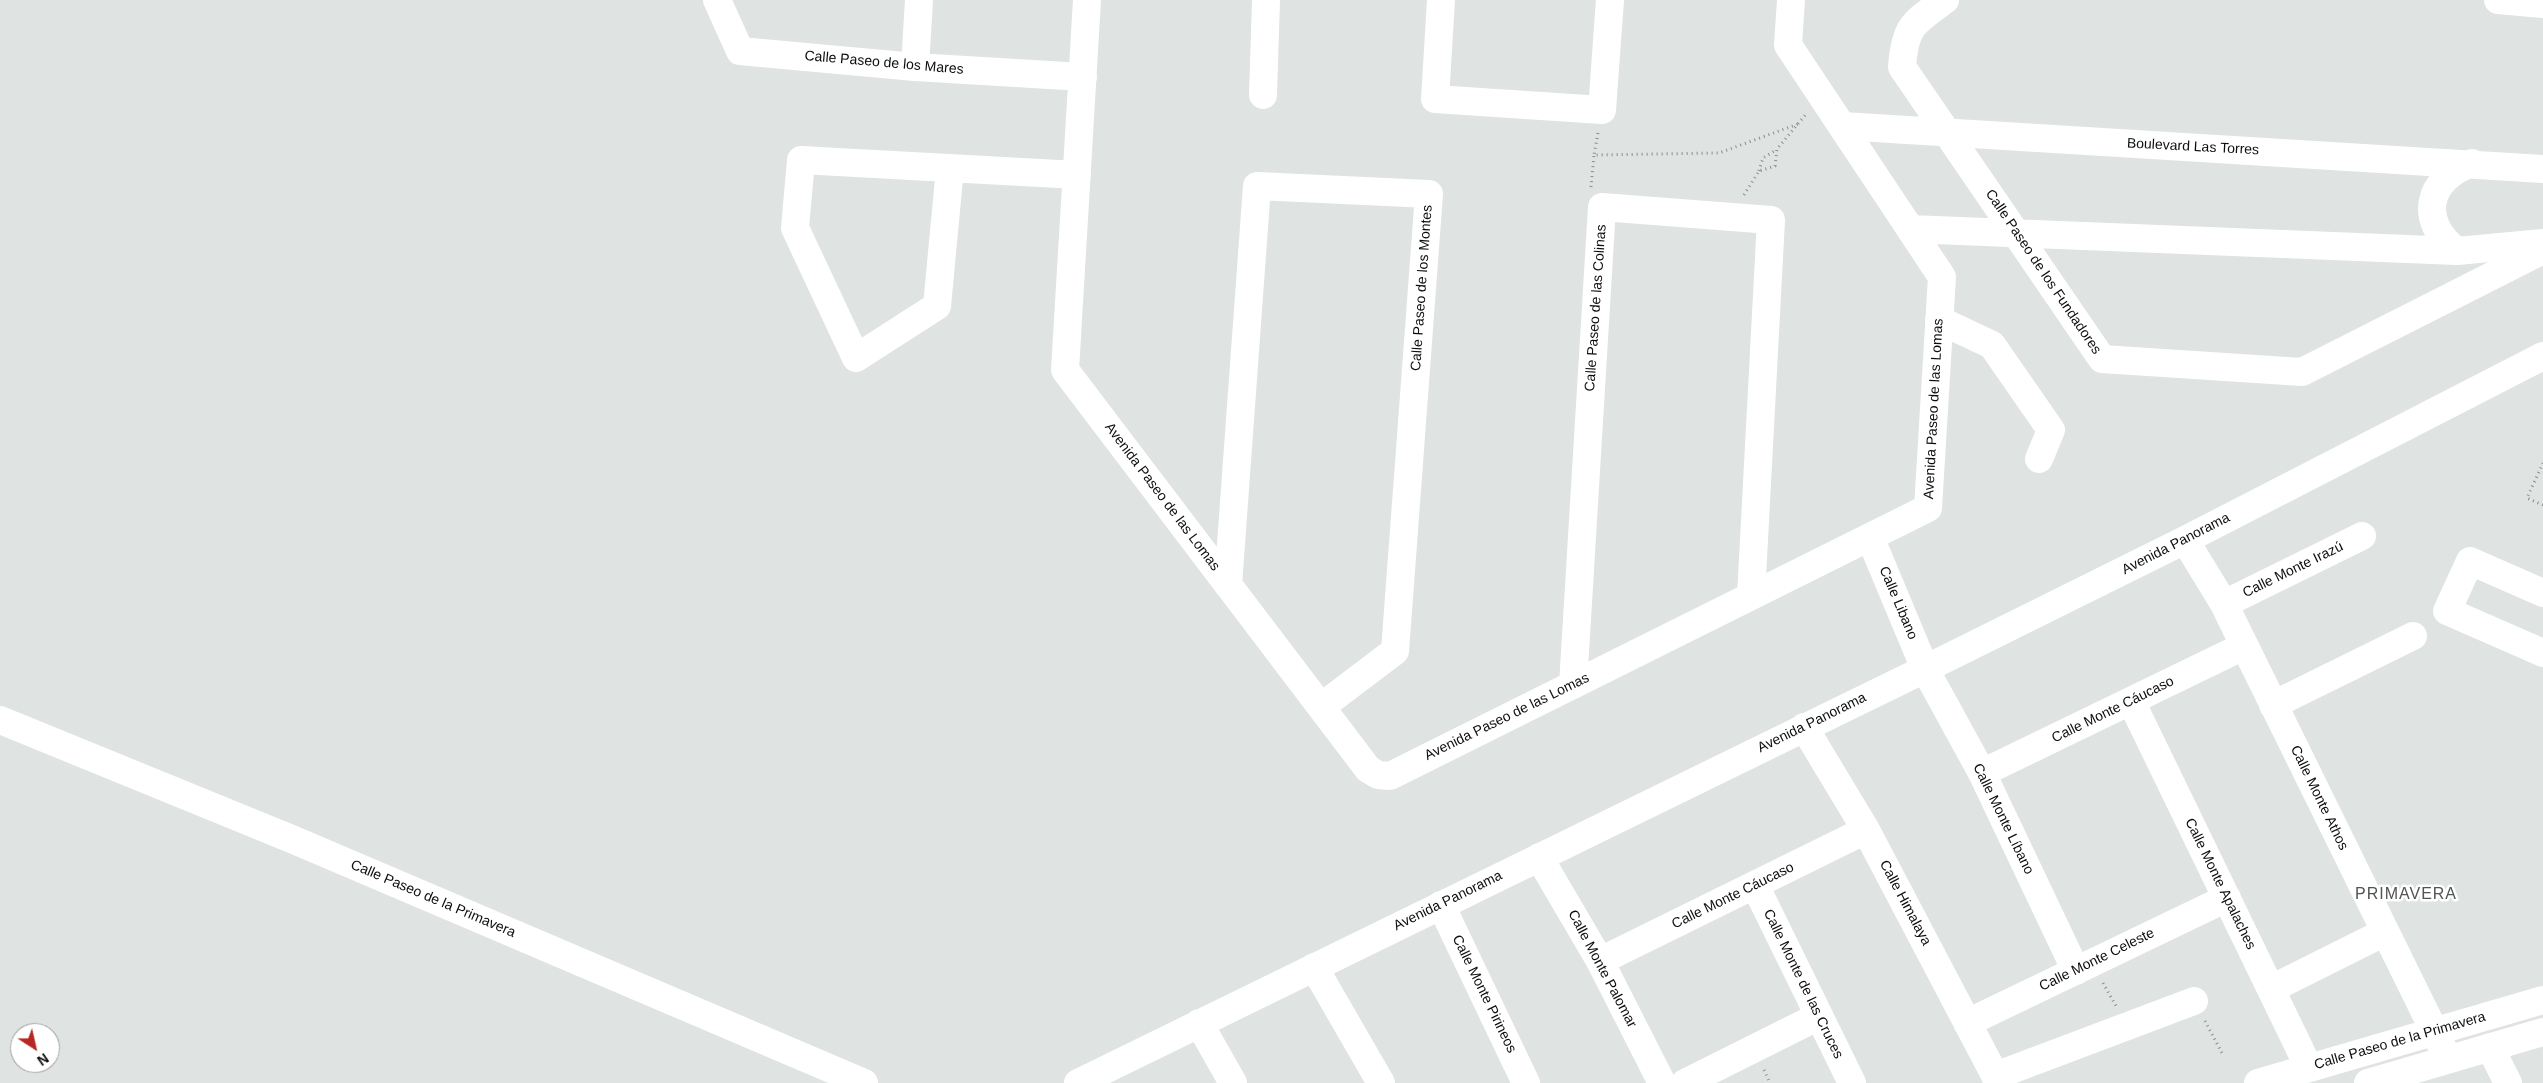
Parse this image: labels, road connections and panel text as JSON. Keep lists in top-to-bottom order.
{
  "streets": {
    "street": [
      "Calle Paseo de los Mares",
      "Boulevard Las Torres",
      "Calle Paseo de los Fundadores",
      "Calle Paseo de los Montes",
      "Calle Paseo de las Colinas",
      "Avenida Paseo de las Lomas",
      "Avenida Panorama",
      "Calle Monte Irazú",
      "Calle Libano",
      "Calle Monte Cáucaso",
      "Calle Monte Athos",
      "Calle Monte Líbano",
      "Calle Monte Apalaches",
      "Calle Paseo de la Primavera",
      "Calle Himalaya",
      "Calle Monte Celeste",
      "Calle Monte Palomar",
      "Calle Monte de las Cruces",
      "Calle Monte Pirineos"
    ]
  },
  "crossings": [
    ["Calle Paseo de los Mares", "Avenida Paseo de las Lomas"],
    ["Boulevard Las Torres", "Calle Paseo de los Fundadores"],
    ["Boulevard Las Torres", "Avenida Paseo de las Lomas"],
    ["Calle Paseo de los Montes", "Avenida Paseo de las Lomas"],
    ["Calle Paseo de las Colinas", "Avenida Paseo de las Lomas"],
    ["Avenida Paseo de las Lomas", "Calle Libano"],
    ["Avenida Panorama", "Calle Libano"],
    ["Avenida Panorama", "Calle Monte Athos"],
    ["Avenida Panorama", "Calle Monte Líbano"],
    ["Avenida Panorama", "Calle Himalaya"],
    ["Avenida Panorama", "Calle Monte Palomar"],
    ["Avenida Panorama", "Calle Monte Pirineos"],
    ["Calle Monte Irazú", "Calle Monte Athos"],
    ["Calle Libano", "Calle Monte Líbano"],
    ["Calle Monte Cáucaso", "Calle Monte Athos"],
    ["Calle Monte Cáucaso", "Calle Monte Líbano"],
    ["Calle Monte Cáucaso", "Calle Monte Apalaches"],
    ["Calle Monte Cáucaso", "Calle Himalaya"],
    ["Calle Monte Cáucaso", "Calle Monte Palomar"],
    ["Calle Monte Cáucaso", "Calle Monte de las Cruces"],
    ["Calle Monte Athos", "Calle Paseo de la Primavera"],
    ["Calle Monte Líbano", "Calle Monte Celeste"],
    ["Calle Monte Apalaches", "Calle Paseo de la Primavera"],
    ["Calle Monte Apalaches", "Calle Monte Celeste"],
    ["Calle Himalaya", "Calle Monte Celeste"]
  ],
  "districts": ["PRIMAVERA"],
  "north": "bottom right"
}
